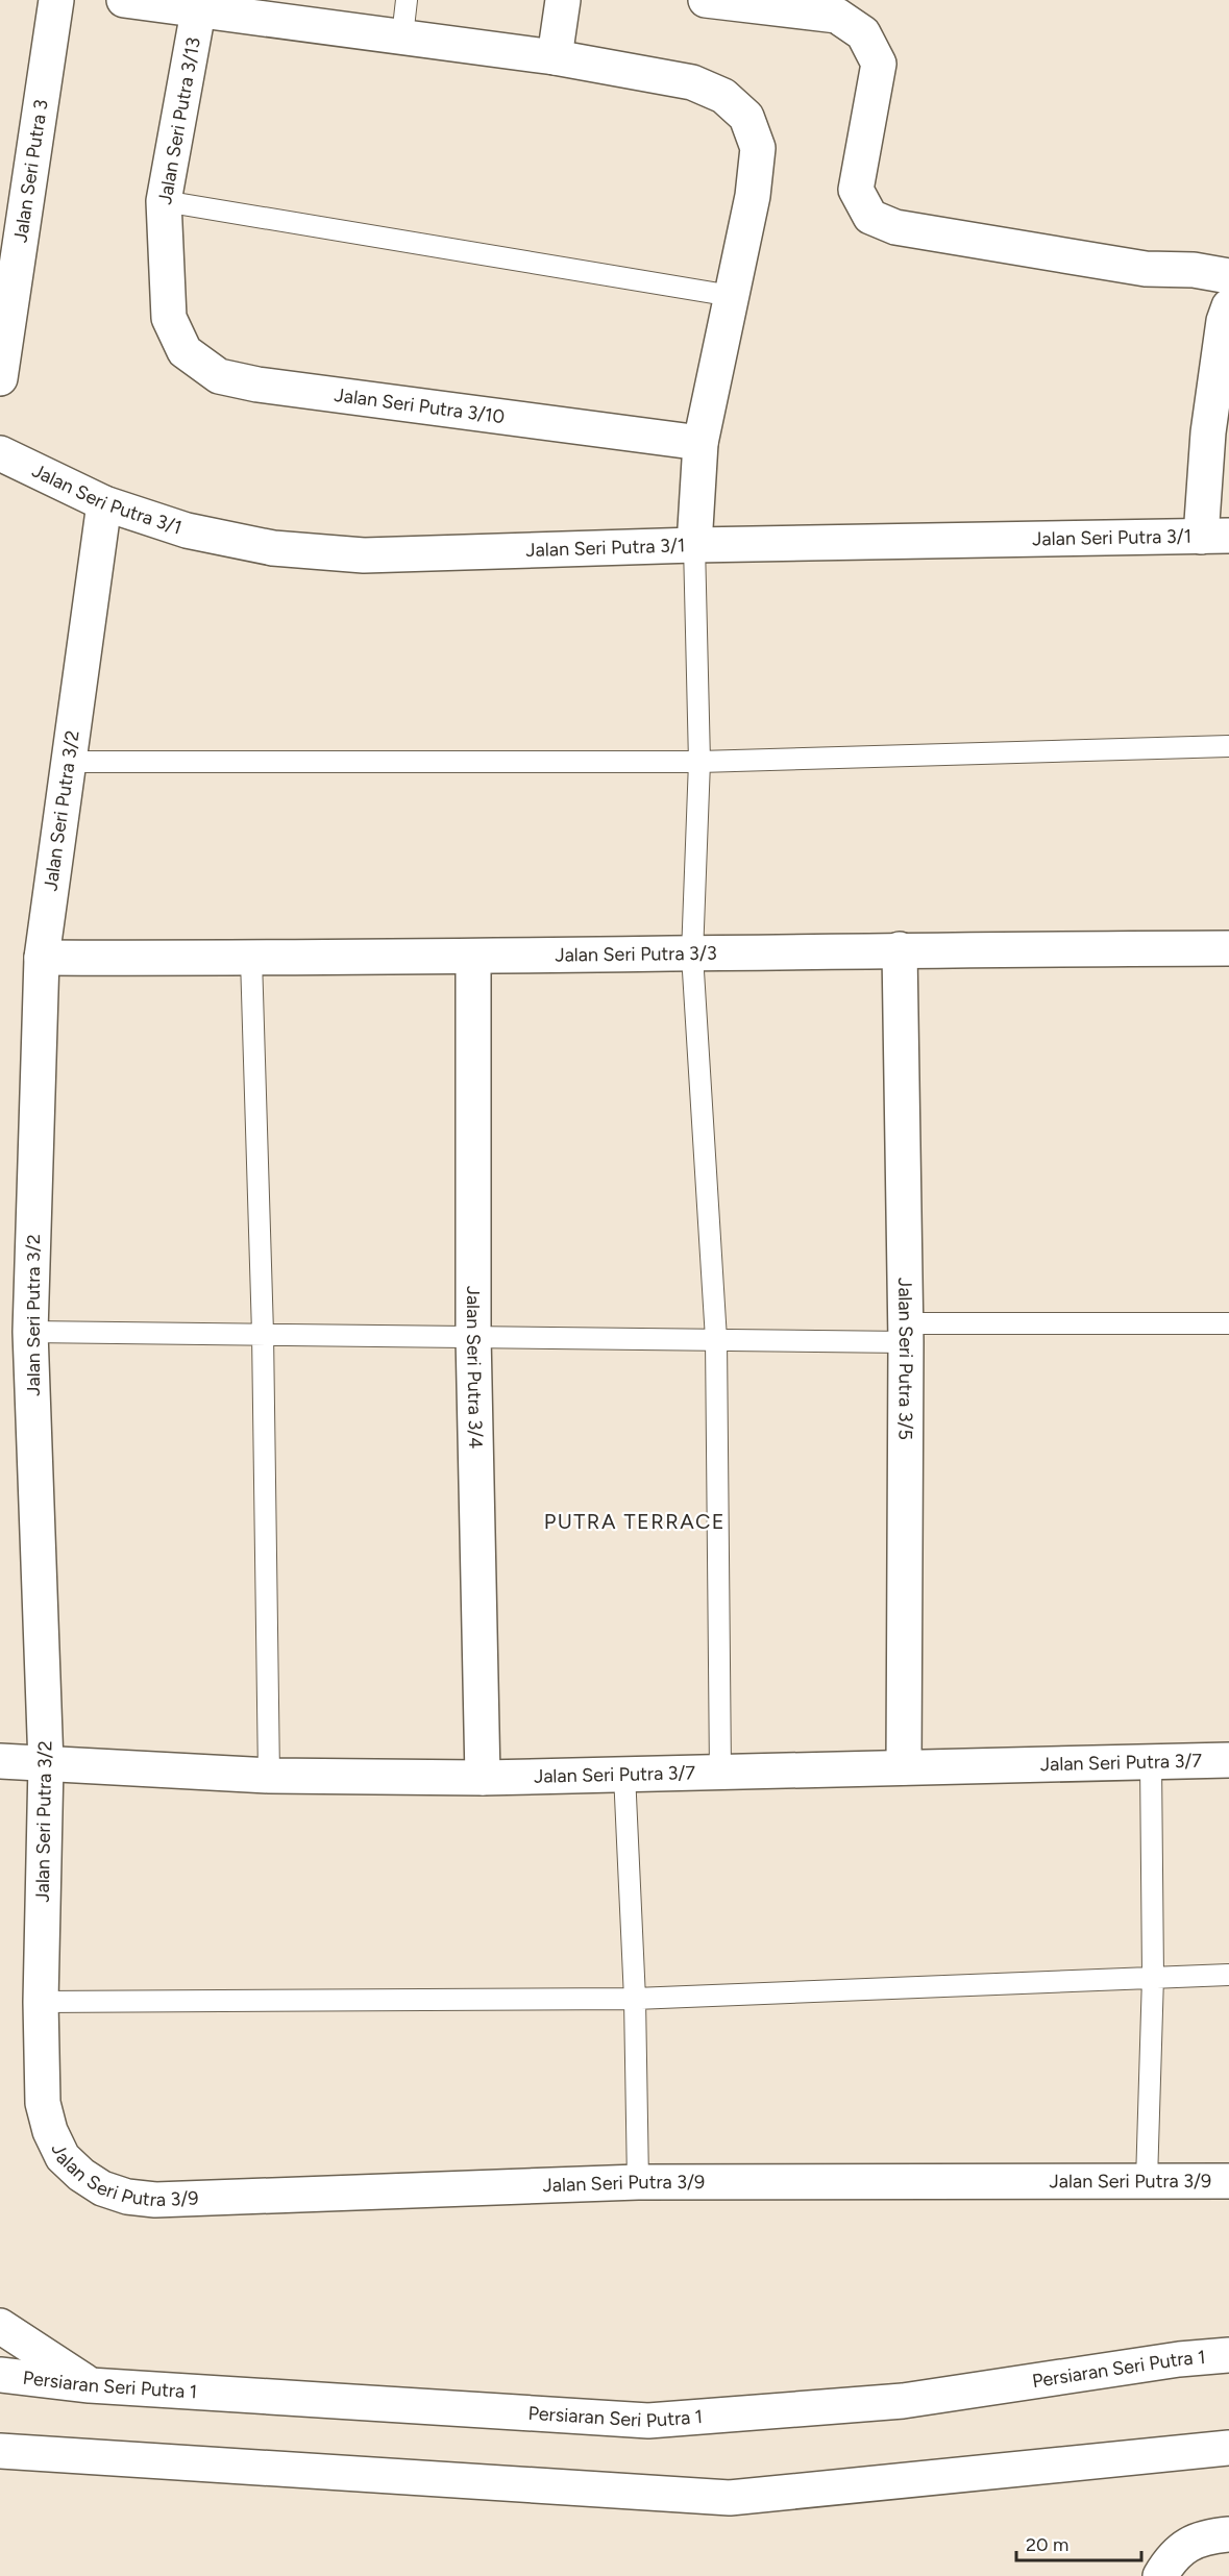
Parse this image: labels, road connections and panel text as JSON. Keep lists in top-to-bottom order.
{
  "streets": {
    "street": [
      "Jalan Seri Putra 3/13",
      "Jalan Seri Putra 3",
      "Jalan Seri Putra 3/10",
      "Jalan Seri Putra 3/1",
      "Jalan Seri Putra 3/2",
      "Jalan Seri Putra 3/3",
      "Jalan Seri Putra 3/5",
      "Jalan Seri Putra 3/4",
      "Jalan Seri Putra 3/7",
      "Jalan Seri Putra 3/9",
      "Persiaran Seri Putra 1"
    ]
  },
  "crossings": [
    ["Jalan Seri Putra 3/13", "Jalan Seri Putra 3/10"],
    ["Jalan Seri Putra 3/1", "Jalan Seri Putra 3/2"],
    ["Jalan Seri Putra 3/2", "Jalan Seri Putra 3/3"],
    ["Jalan Seri Putra 3/2", "Jalan Seri Putra 3/7"],
    ["Jalan Seri Putra 3/2", "Jalan Seri Putra 3/9"],
    ["Jalan Seri Putra 3/3", "Jalan Seri Putra 3/5"],
    ["Jalan Seri Putra 3/3", "Jalan Seri Putra 3/4"],
    ["Jalan Seri Putra 3/5", "Jalan Seri Putra 3/7"],
    ["Jalan Seri Putra 3/4", "Jalan Seri Putra 3/7"]
  ],
  "districts": ["PUTRA TERRACE"],
  "scale_bar": "20 m"
}
